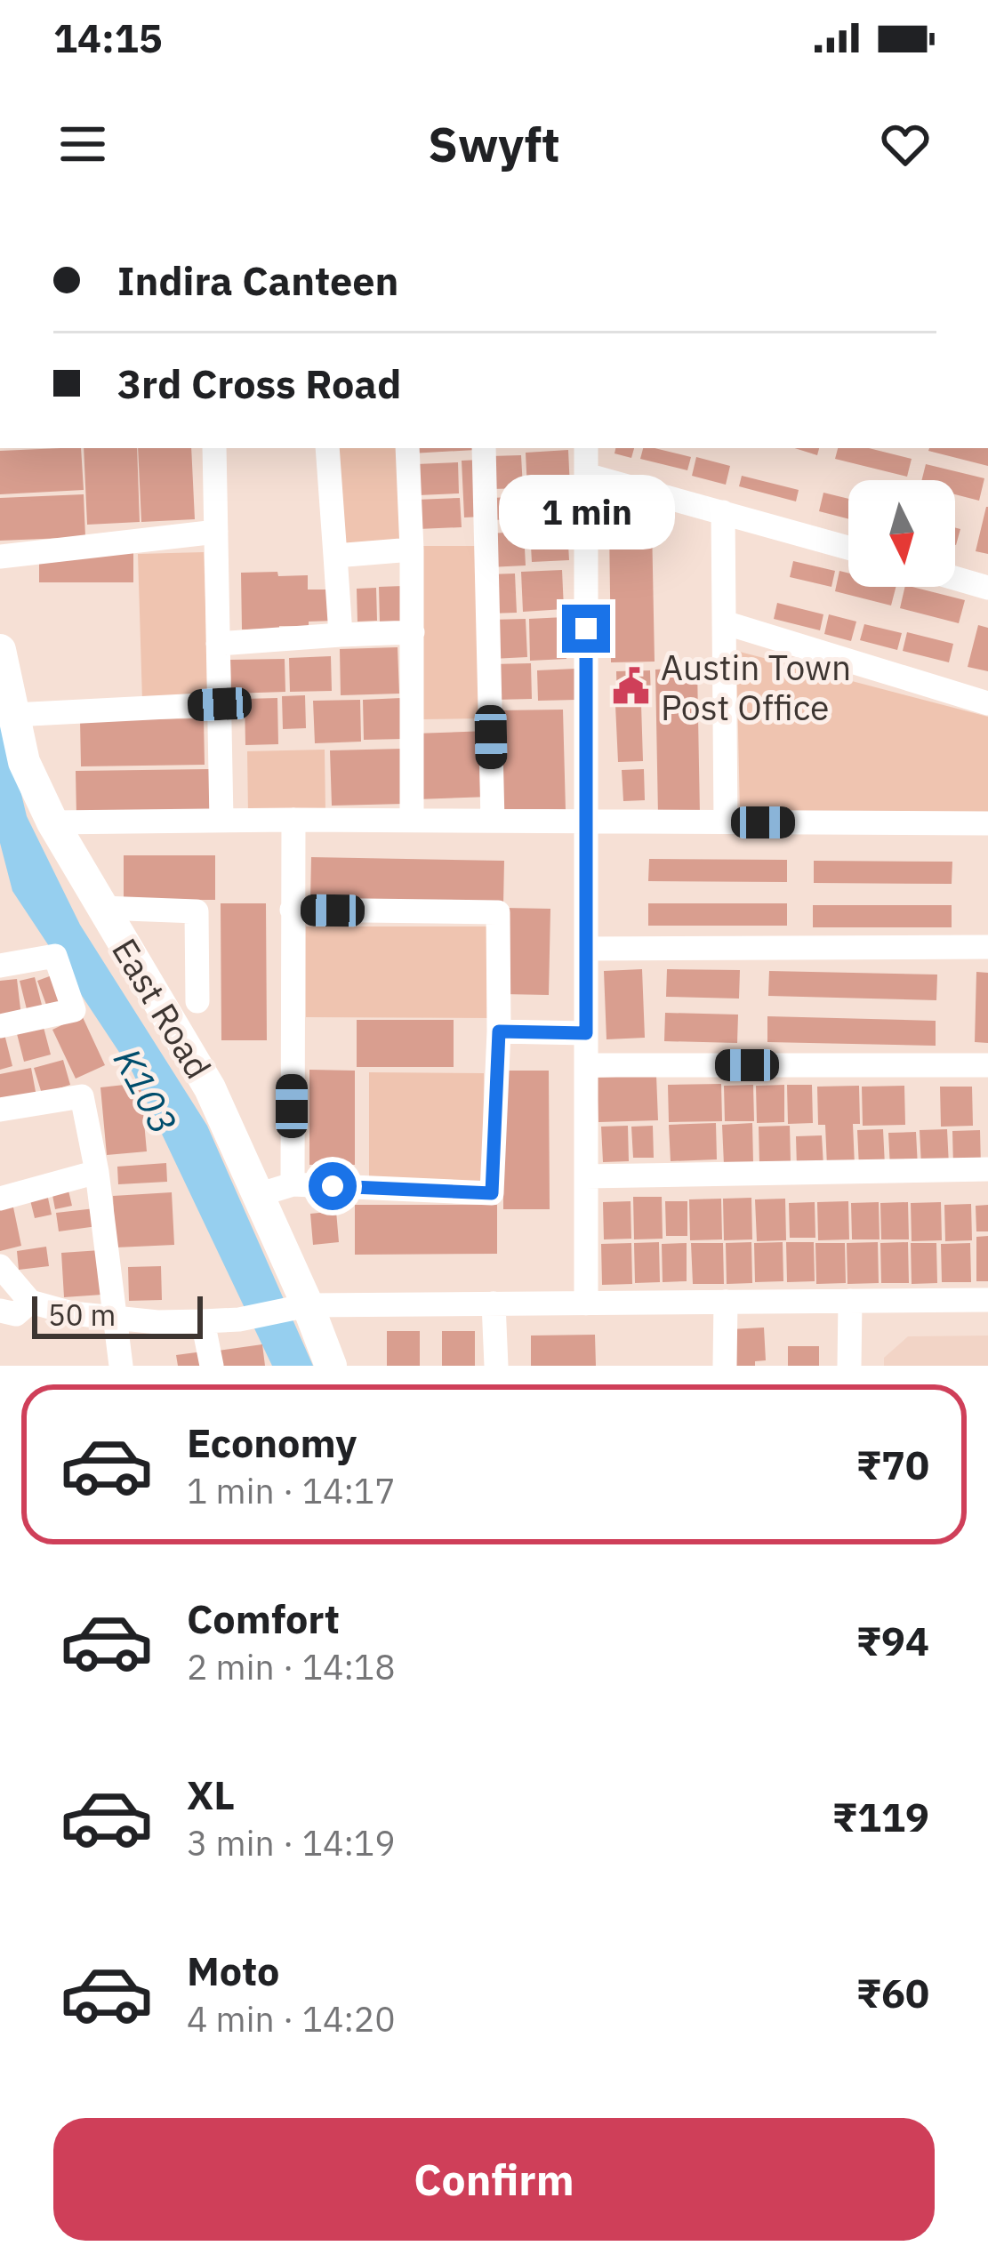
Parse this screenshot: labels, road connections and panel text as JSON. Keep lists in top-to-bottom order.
{
  "streets": {
    "street": ["East Road"]
  },
  "water": ["K103"],
  "places": {
    "public building": ["Austin Town Post Office"]
  },
  "scale_bar": "50 m",
  "north": "bottom",
  "page": {
    "status": "14:15",
    "header": "Swyft",
    "banner": ["Indira Canteen", "3rd Cross Road"],
    "bubble": "1 min",
    "scale": "50 m",
    "list": [
      {
        "name": "Economy",
        "note": "1 min · 14:17",
        "value": "₹70"
      },
      {
        "name": "Comfort",
        "note": "2 min · 14:18",
        "value": "₹94"
      },
      {
        "name": "XL",
        "note": "3 min · 14:19",
        "value": "₹119"
      },
      {
        "name": "Moto",
        "note": "4 min · 14:20",
        "value": "₹60"
      }
    ],
    "buttons": "Confirm"
  }
}
